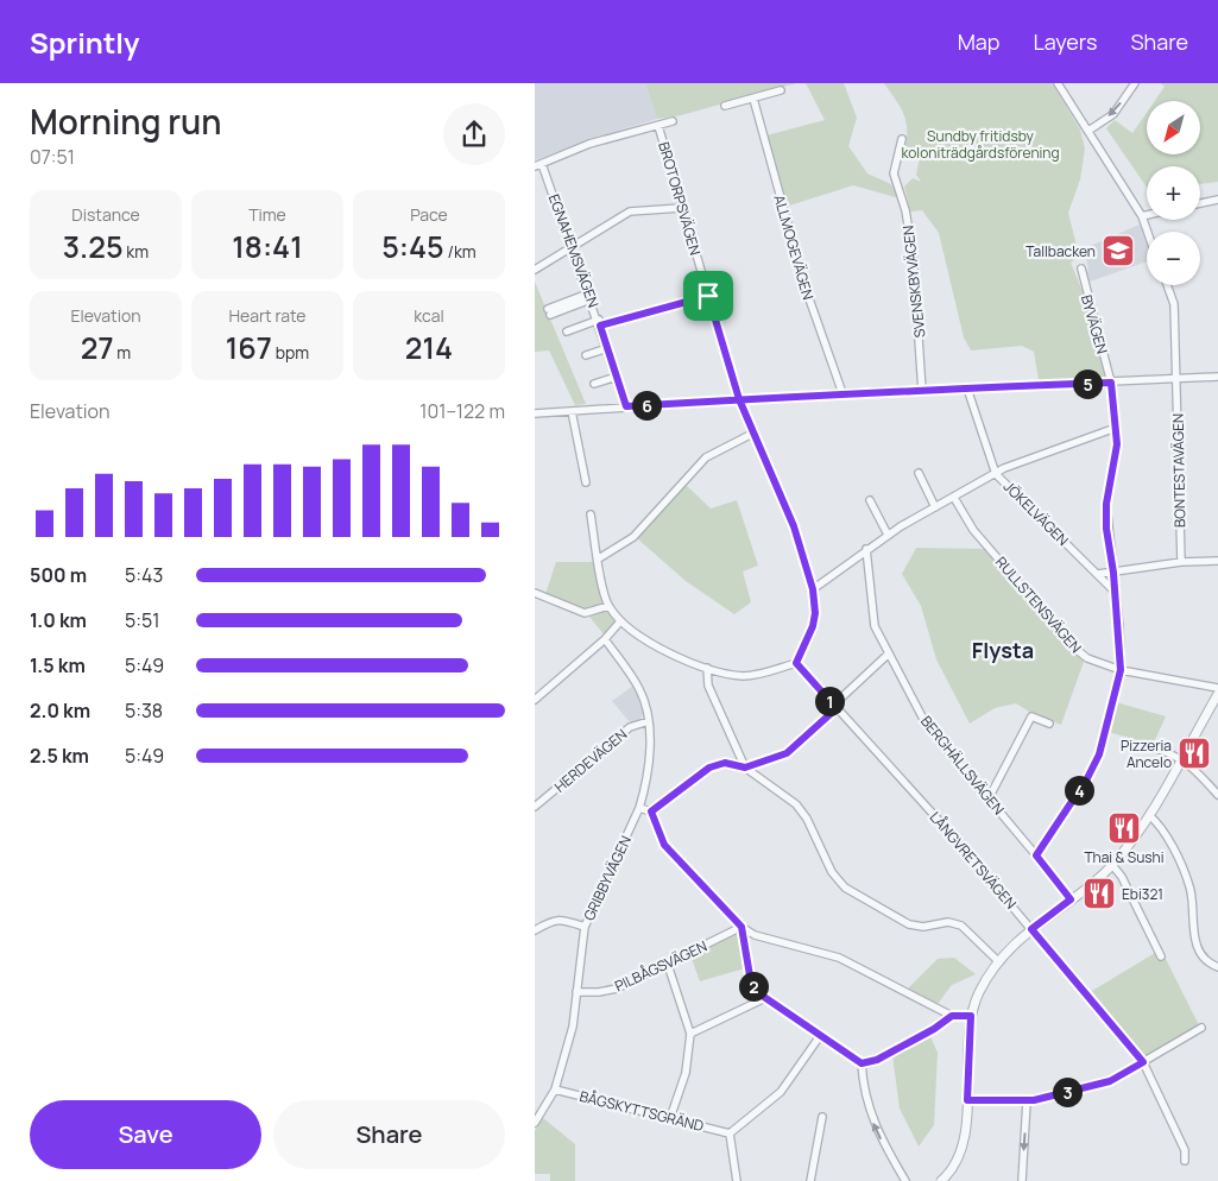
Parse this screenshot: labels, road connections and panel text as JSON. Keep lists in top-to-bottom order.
{
  "streets": {
    "street": [
      "BROTORPSVÄGEN",
      "ALLMOGEVÄGEN",
      "EGNAHEMSVÄGEN",
      "SVENSKBYVÄGEN",
      "BYVÄGEN",
      "BONTESTAVÄGEN",
      "JÖKELVÄGEN",
      "RULLSTENSVÄGEN",
      "HERDEVÄGEN",
      "BERGHÄLLSVÄGEN",
      "LÅNGVRETSVÄGEN",
      "GRIBBYVÄGEN",
      "PILBÅGSVÄGEN",
      "BÅGSKYTTSGRÄND"
    ]
  },
  "crossings": [
    ["BROTORPSVÄGEN", "LÅNGVRETSVÄGEN"],
    ["BYVÄGEN", "JÖKELVÄGEN"],
    ["BYVÄGEN", "RULLSTENSVÄGEN"],
    ["BYVÄGEN", "BERGHÄLLSVÄGEN"],
    ["HERDEVÄGEN", "GRIBBYVÄGEN"],
    ["GRIBBYVÄGEN", "PILBÅGSVÄGEN"],
    ["GRIBBYVÄGEN", "BÅGSKYTTSGRÄND"]
  ],
  "districts": ["Flysta"],
  "parks": ["Sundby fritidsby koloniträdgårdsförening"],
  "places": {
    "school or university": ["Tallbacken"],
    "restaurant": ["Pizzeria Ancelo", "Thai & Sushi", "Ebi321"]
  },
  "north": "bottom left",
  "page": {
    "header": "Sprintly",
    "nav": ["Map", "Layers", "Share"],
    "heading": ["Morning run", "07:51"],
    "map_buttons": ["+", "−"],
    "stats": [
      ["Distance", "3.25 km"],
      ["Time", "18:41"],
      ["Pace", "5:45 /km"],
      ["Elevation", "27 m"],
      ["Heart rate", "167 bpm"],
      ["kcal", "214"]
    ],
    "pins": [
      "5",
      "6",
      "1",
      "4",
      "2",
      "3"
    ],
    "chart": ["Elevation", "101–122 m"],
    "list": [
      {
        "name": "500 m",
        "note": "5:43"
      },
      {
        "name": "1.0 km",
        "note": "5:51"
      },
      {
        "name": "1.5 km",
        "note": "5:49"
      },
      {
        "name": "2.0 km",
        "note": "5:38"
      },
      {
        "name": "2.5 km",
        "note": "5:49"
      }
    ],
    "buttons": ["Save", "Share"]
  }
}
